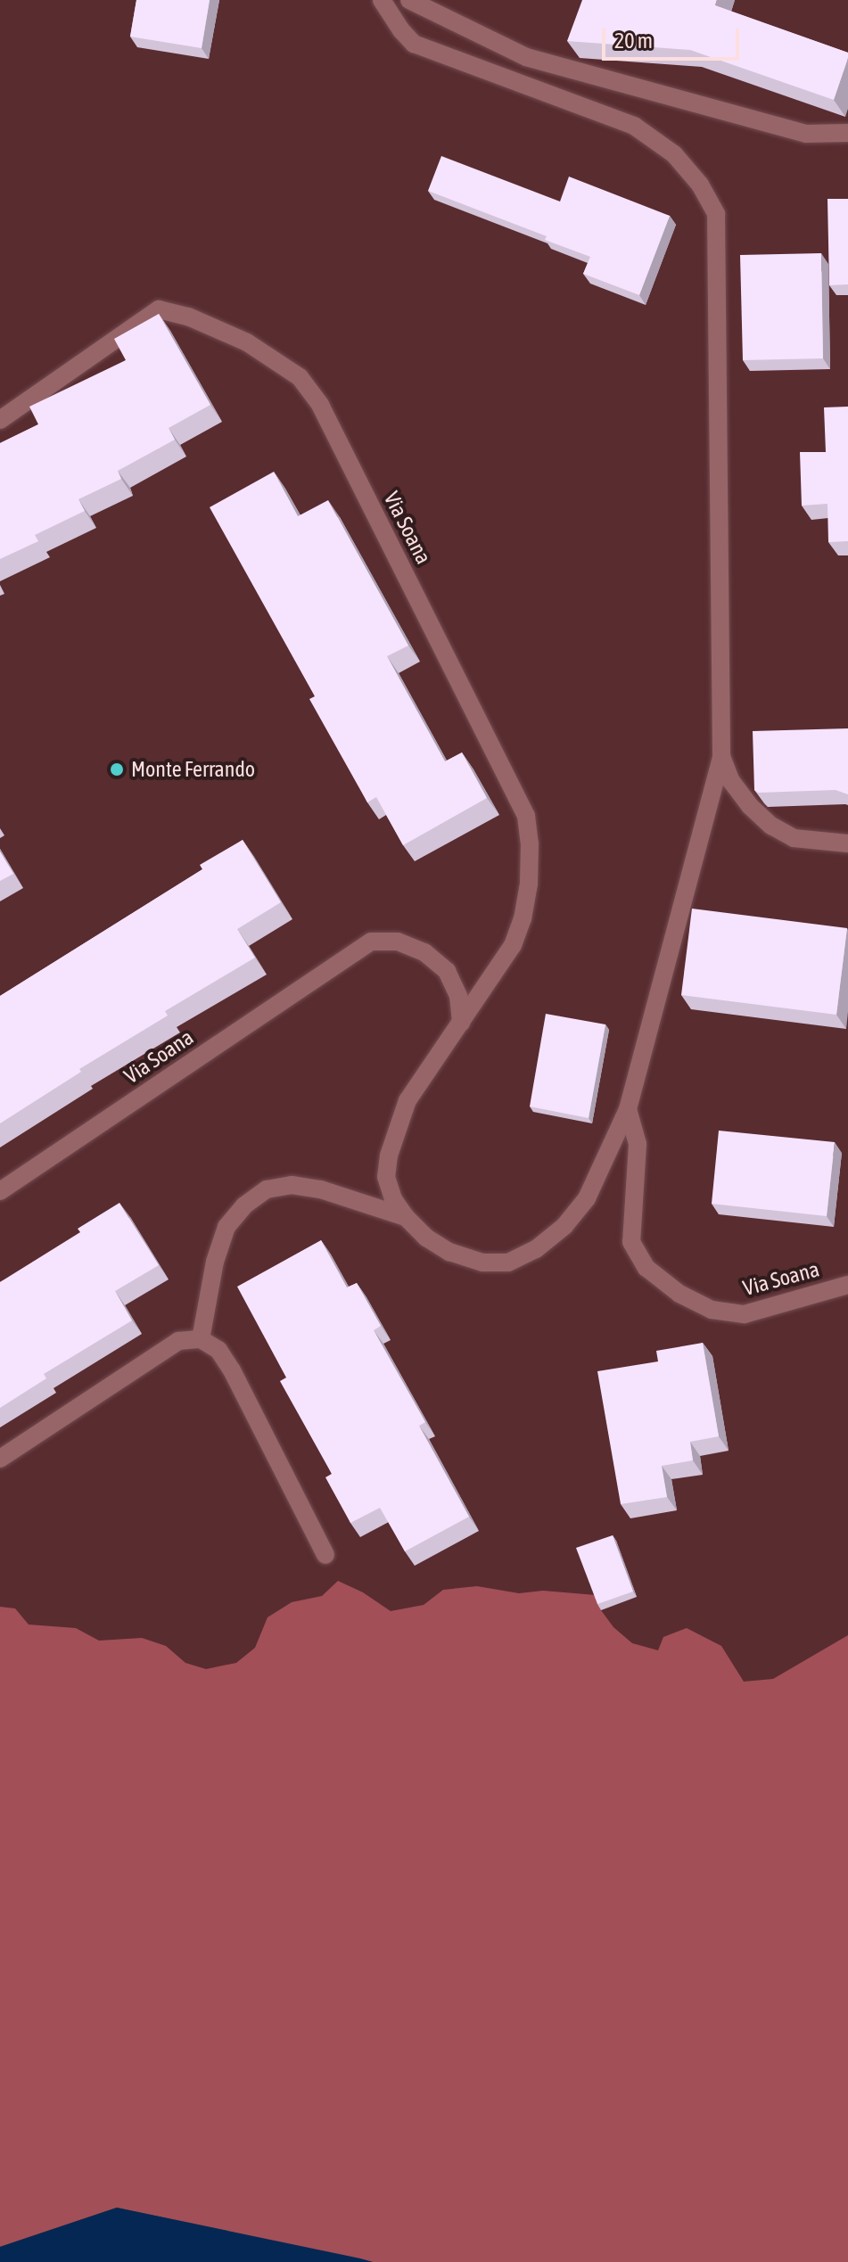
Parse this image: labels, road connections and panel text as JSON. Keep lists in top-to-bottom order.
{
  "streets": {
    "street": ["Via Soana"]
  },
  "places": ["Monte Ferrando"],
  "scale_bar": "20 m"
}
